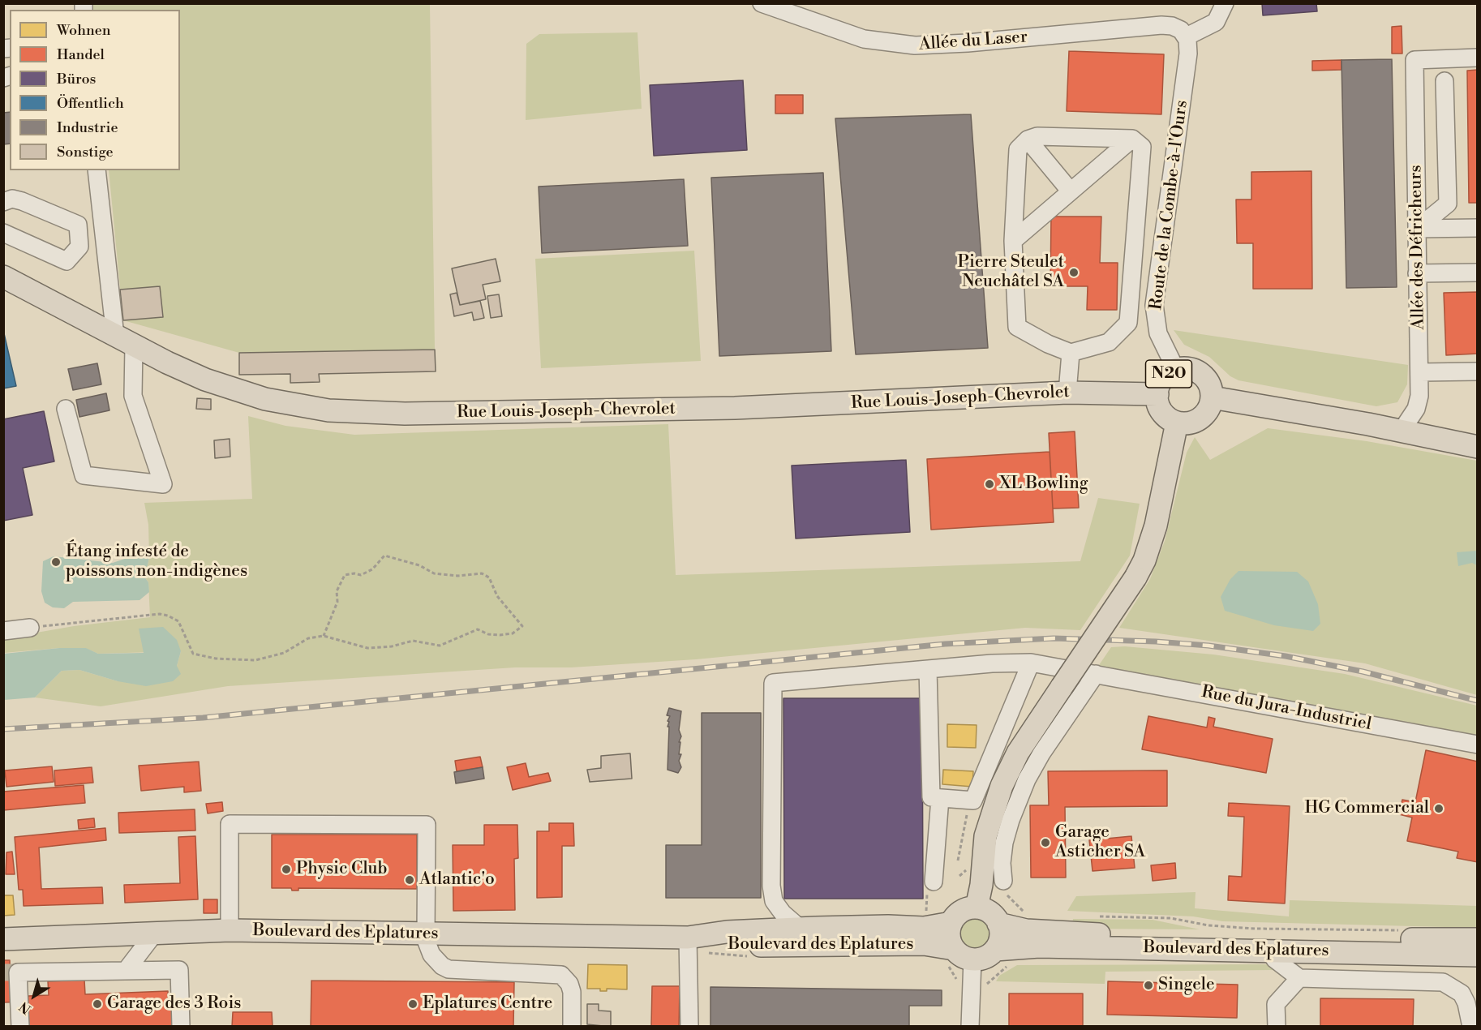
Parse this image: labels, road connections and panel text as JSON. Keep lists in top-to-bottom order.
{
  "streets": {
    "main road": ["N20", "Rue Louis-Joseph-Chevrolet", "Boulevard des Eplatures"],
    "street": [
      "Allée du Laser",
      "Route de la Combe-à-l'Ours",
      "Allée des Défricheurs",
      "Rue du Jura-Industriel"
    ]
  },
  "crossings": [
    ["Allée du Laser", "Route de la Combe-à-l'Ours"],
    ["Route de la Combe-à-l'Ours", "N20"],
    ["Route de la Combe-à-l'Ours", "Rue Louis-Joseph-Chevrolet"],
    ["Allée des Défricheurs", "N20"],
    ["N20", "Rue Louis-Joseph-Chevrolet"],
    ["Rue du Jura-Industriel", "Boulevard des Eplatures"]
  ],
  "places": [
    "Pierre Steulet Neuchâtel SA",
    "XL Bowling",
    "Étang infesté de poissons non-indigènes",
    "HG Commercial",
    "Garage Asticher SA",
    "Physic Club",
    "Atlantic'o",
    "Singele",
    "Garage des 3 Rois",
    "Eplatures Centre"
  ],
  "legend": [
    "Wohnen",
    "Handel",
    "Büros",
    "Öffentlich",
    "Industrie",
    "Sonstige"
  ],
  "north": "bottom left"
}
